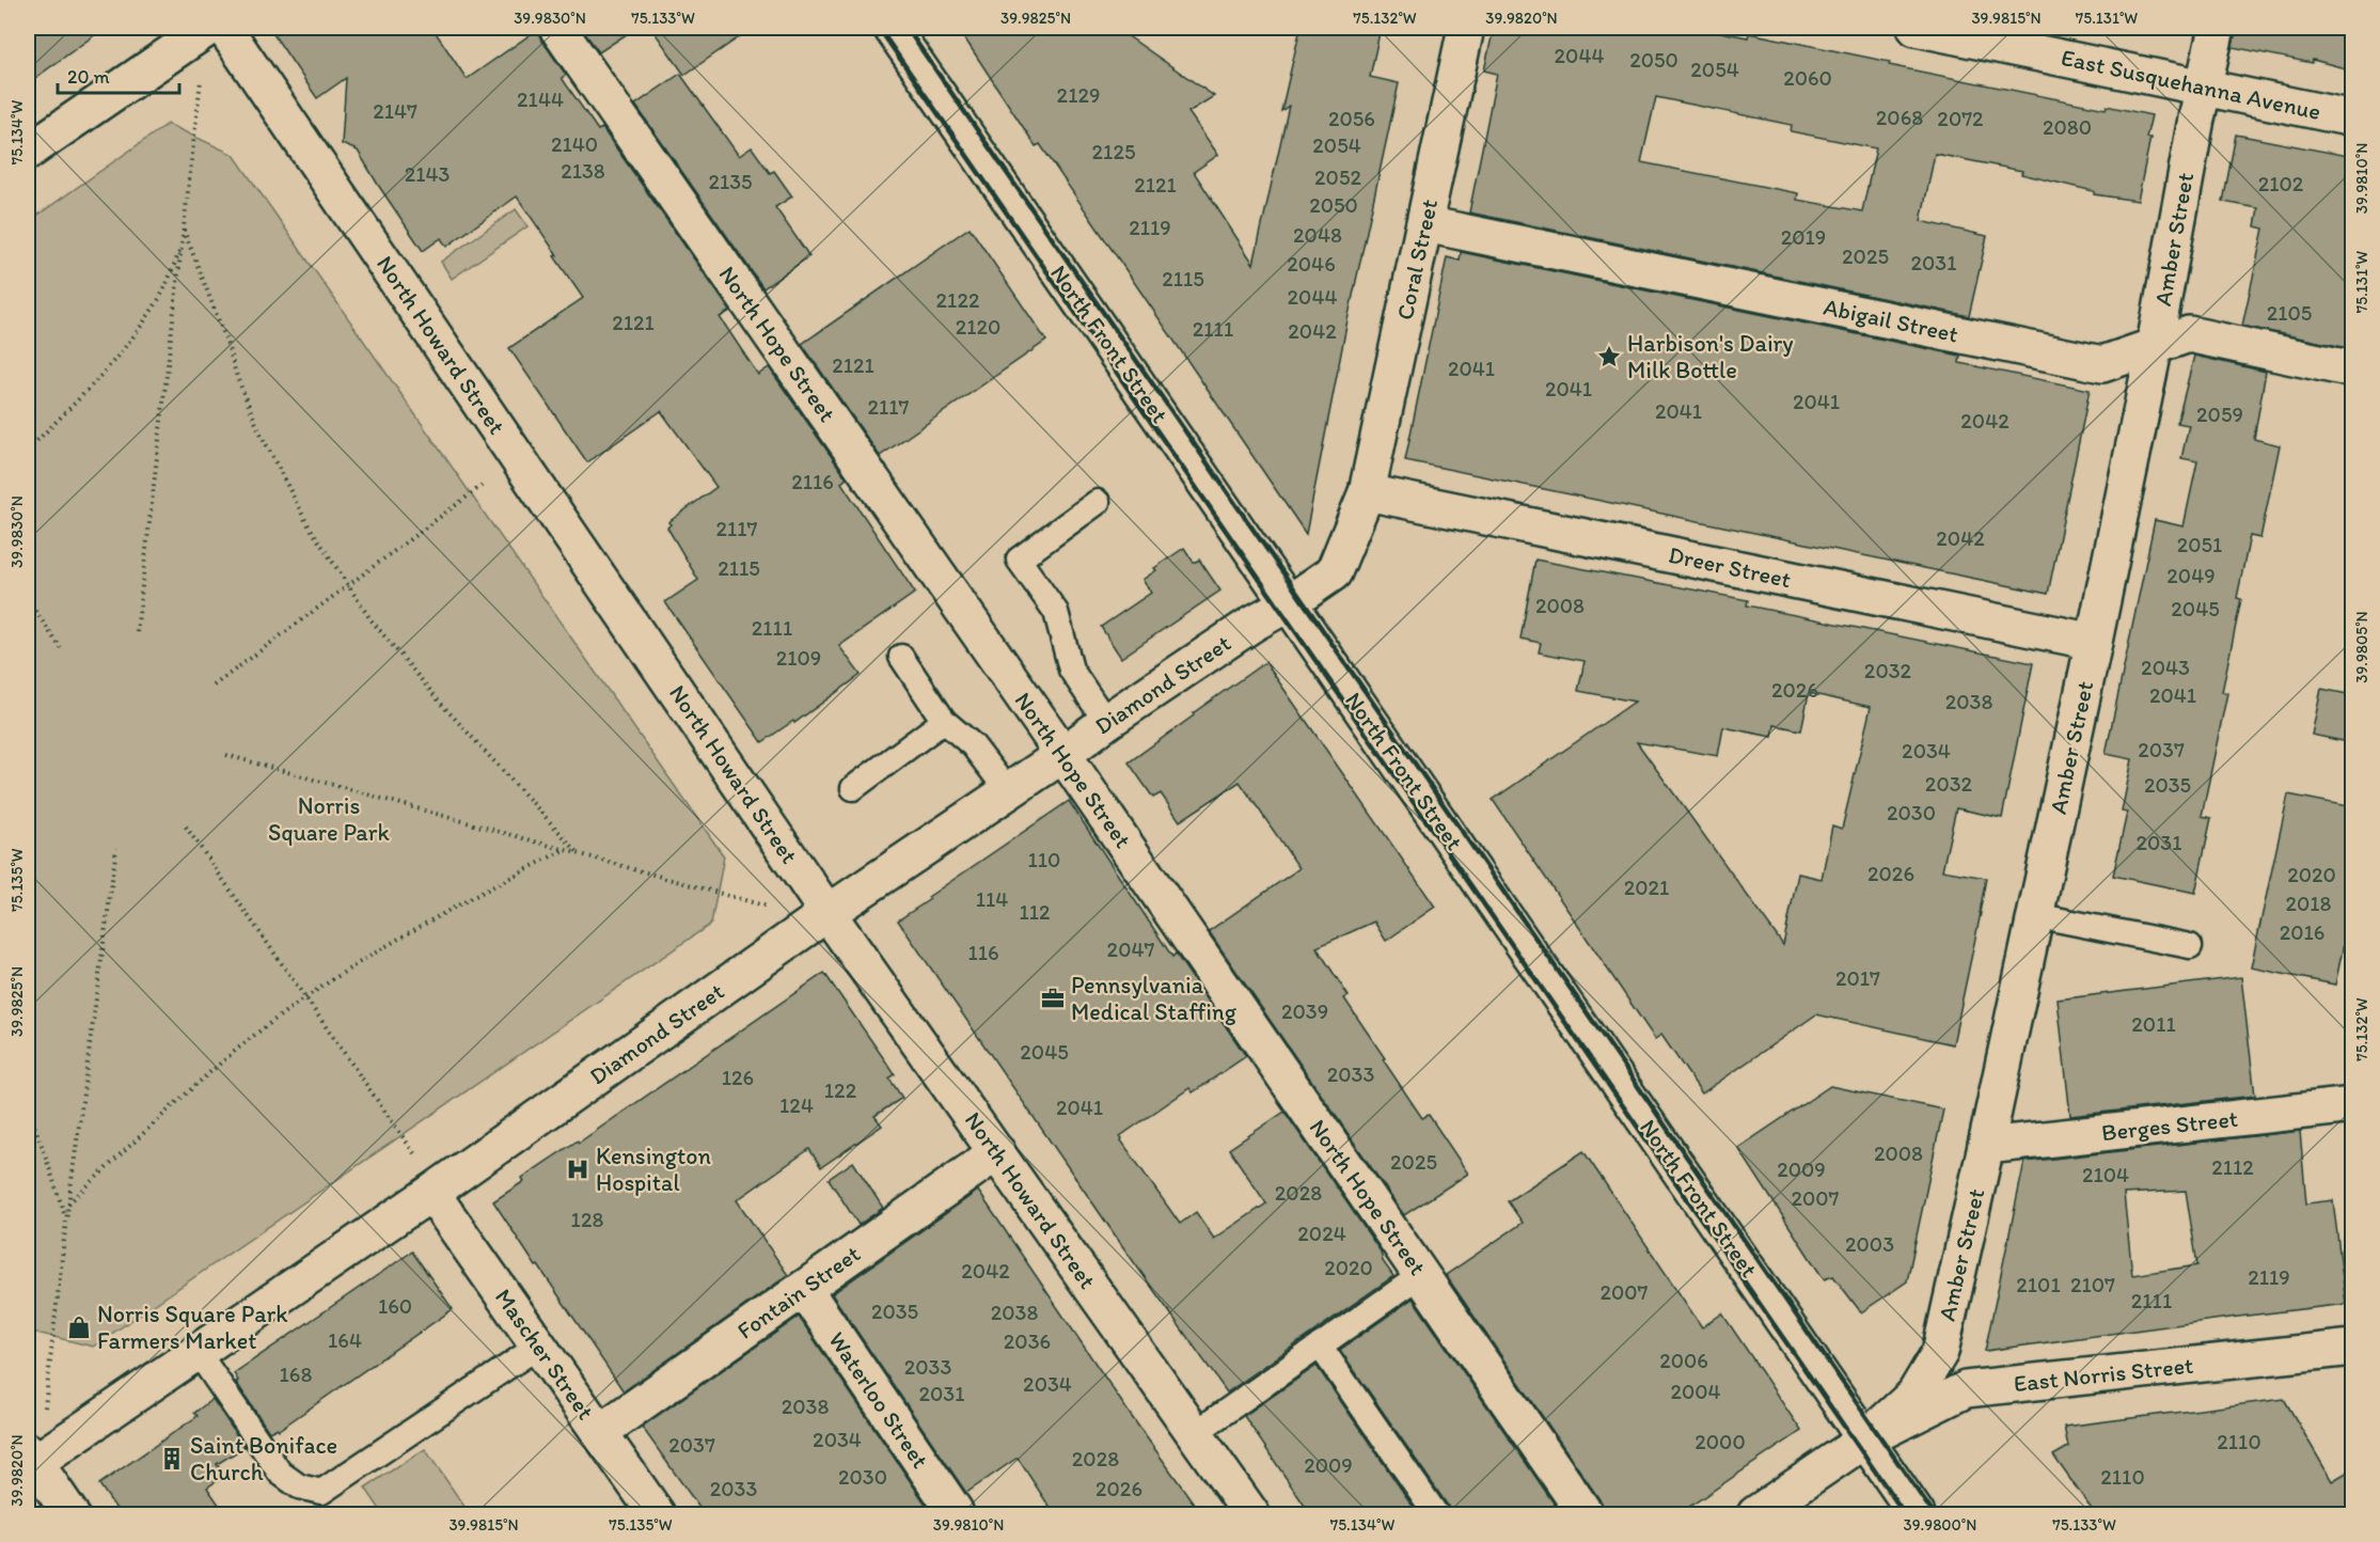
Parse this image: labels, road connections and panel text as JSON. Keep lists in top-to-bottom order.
{
  "streets": {
    "street": [
      "East Susquehanna Avenue",
      "Amber Street",
      "Coral Street",
      "Abigail Street",
      "North Hope Street",
      "North Front Street",
      "North Howard Street",
      "Dreer Street",
      "Diamond Street",
      "Berges Street",
      "Fontain Street",
      "Mascher Street",
      "East Norris Street",
      "Waterloo Street"
    ]
  },
  "crossings": [
    ["East Susquehanna Avenue", "Amber Street"],
    ["Amber Street", "Abigail Street"],
    ["Amber Street", "North Front Street"],
    ["Amber Street", "Dreer Street"],
    ["Amber Street", "Berges Street"],
    ["Amber Street", "East Norris Street"],
    ["Coral Street", "Abigail Street"],
    ["Coral Street", "North Front Street"],
    ["Coral Street", "Dreer Street"],
    ["Coral Street", "Diamond Street"],
    ["North Hope Street", "Diamond Street"],
    ["North Front Street", "Diamond Street"],
    ["North Front Street", "East Norris Street"],
    ["North Howard Street", "Diamond Street"],
    ["North Howard Street", "Fontain Street"],
    ["Diamond Street", "Mascher Street"],
    ["Fontain Street", "Mascher Street"],
    ["Fontain Street", "Waterloo Street"]
  ],
  "parks": ["Norris Square Park"],
  "places": {
    "place": ["Harbison's Dairy Milk Bottle"],
    "office": ["Pennsylvania Medical Staffing"],
    "hospital": ["Kensington Hospital"],
    "shop": ["Norris Square Park Farmers Market"],
    "building": ["Saint Boniface Church"]
  },
  "house_numbers": [
    "2044",
    "2050",
    "2054",
    "2060",
    "2129",
    "2144",
    "2147",
    "2068",
    "2056",
    "2072",
    "2080",
    "2140",
    "2054",
    "2125",
    "2138",
    "2143",
    "2052",
    "2135",
    "2102",
    "2121",
    "2050",
    "2119",
    "2048",
    "2019",
    "2025",
    "2031",
    "2046",
    "2115",
    "2044",
    "2122",
    "2105",
    "2121",
    "2120",
    "2111",
    "2042",
    "2121",
    "2041",
    "2041",
    "2041",
    "2117",
    "2041",
    "2059",
    "2042",
    "2116",
    "2117",
    "2042",
    "2051",
    "2115",
    "2049",
    "2008",
    "2045",
    "2111",
    "2109",
    "2043",
    "2032",
    "2026",
    "2041",
    "2038",
    "2037",
    "2034",
    "2032",
    "2035",
    "2030",
    "2031",
    "110",
    "2026",
    "2020",
    "2021",
    "114",
    "2018",
    "112",
    "2016",
    "2047",
    "116",
    "2017",
    "2039",
    "2011",
    "2045",
    "2033",
    "126",
    "122",
    "124",
    "2041",
    "2008",
    "2025",
    "2112",
    "2009",
    "2104",
    "2028",
    "2007",
    "128",
    "2024",
    "2003",
    "2020",
    "2042",
    "2119",
    "2101",
    "2107",
    "2007",
    "2111",
    "160",
    "2035",
    "2038",
    "164",
    "2036",
    "2006",
    "2033",
    "168",
    "2034",
    "2004",
    "2031",
    "2038",
    "2034",
    "2000",
    "2110",
    "2037",
    "2028",
    "2009",
    "2030",
    "2110",
    "2033",
    "2026"
  ],
  "scale_bar": "20 m",
  "coordinates": [
    "39.9830°N",
    "75.133°W",
    "39.9825°N",
    "75.132°W",
    "39.9820°N",
    "39.9815°N",
    "75.131°W",
    "75.134°W",
    "39.9810°N",
    "39.9805°N",
    "75.135°W",
    "39.9800°N"
  ]
}
